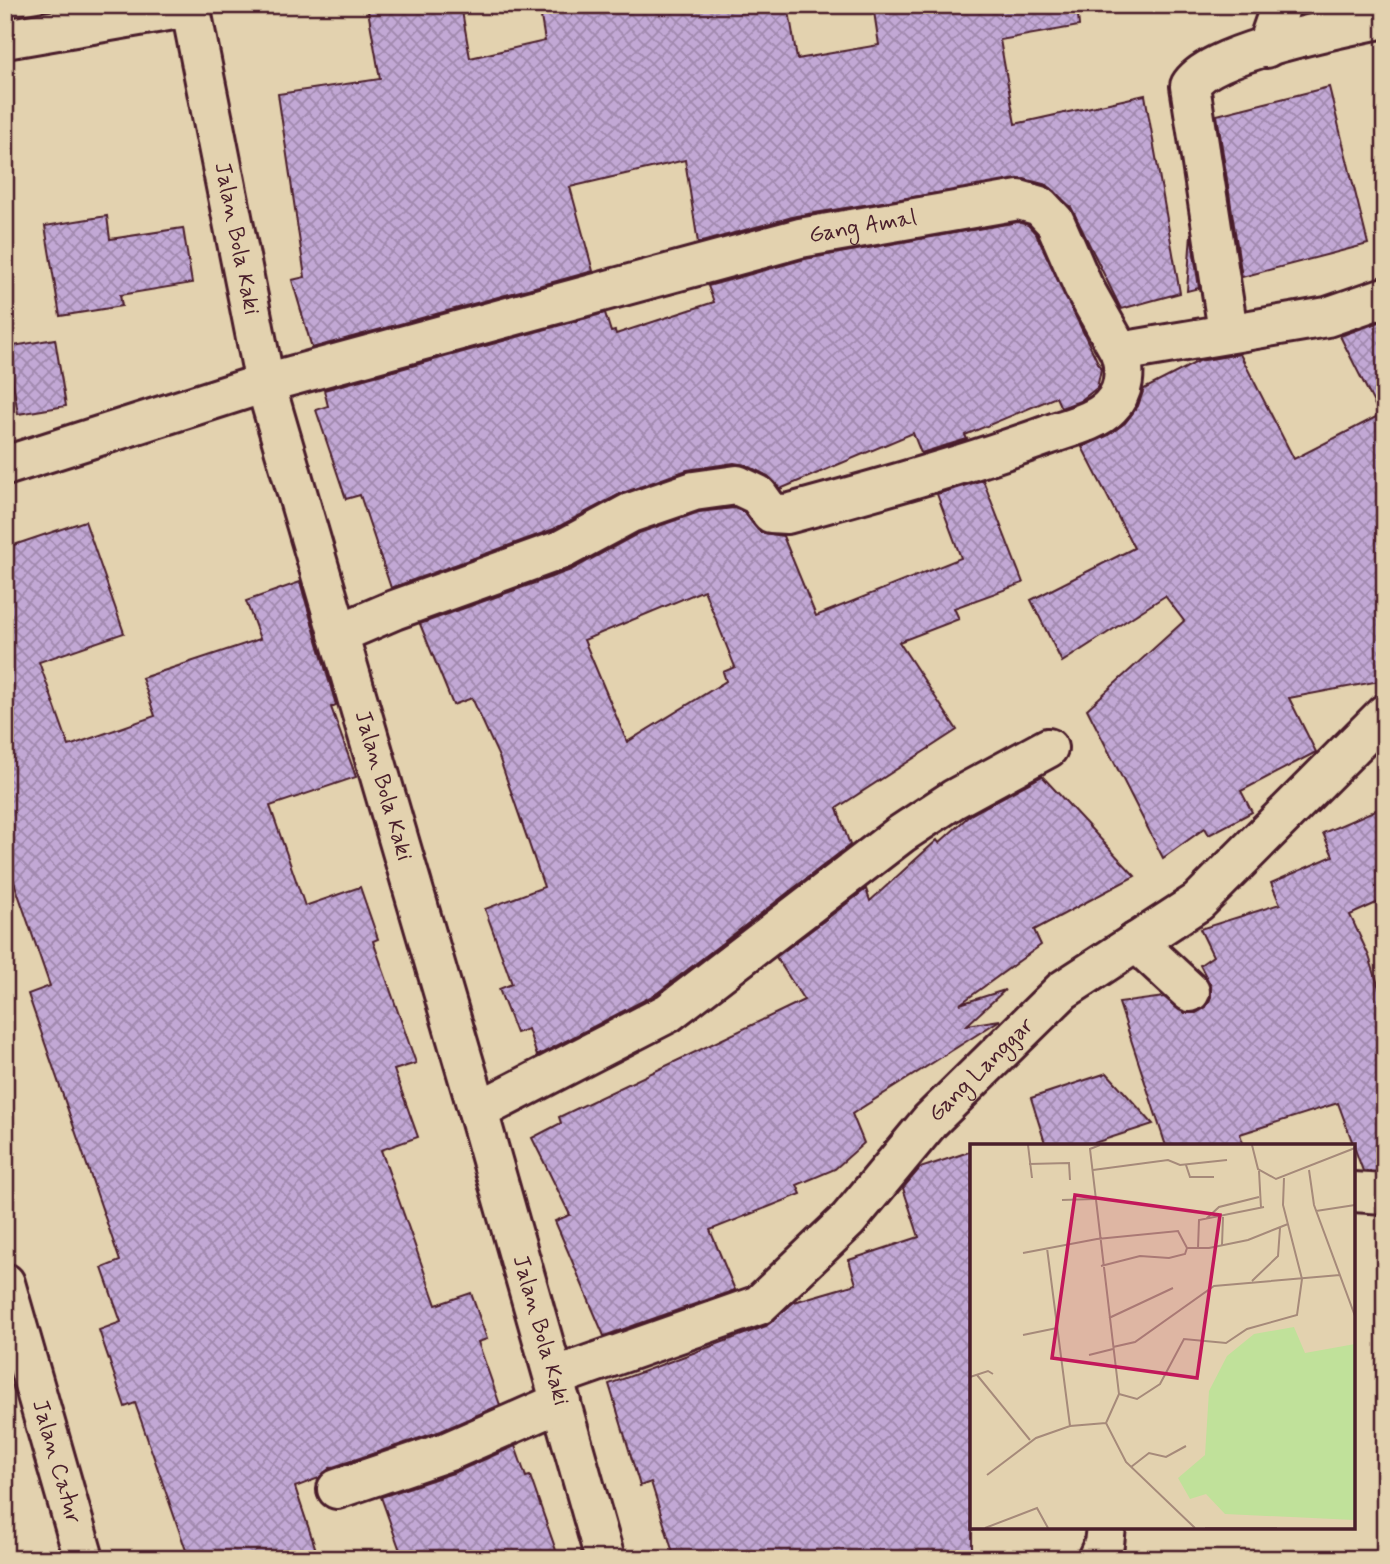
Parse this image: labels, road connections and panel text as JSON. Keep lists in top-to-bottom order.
{
  "streets": {
    "street": [
      "Gang Amal",
      "Jalan Bola Kaki",
      "Gang Langgar",
      "Jalan Catur"
    ]
  },
  "crossings": [
    ["Gang Amal", "Jalan Bola Kaki"],
    ["Jalan Bola Kaki", "Gang Langgar"]
  ]
}
